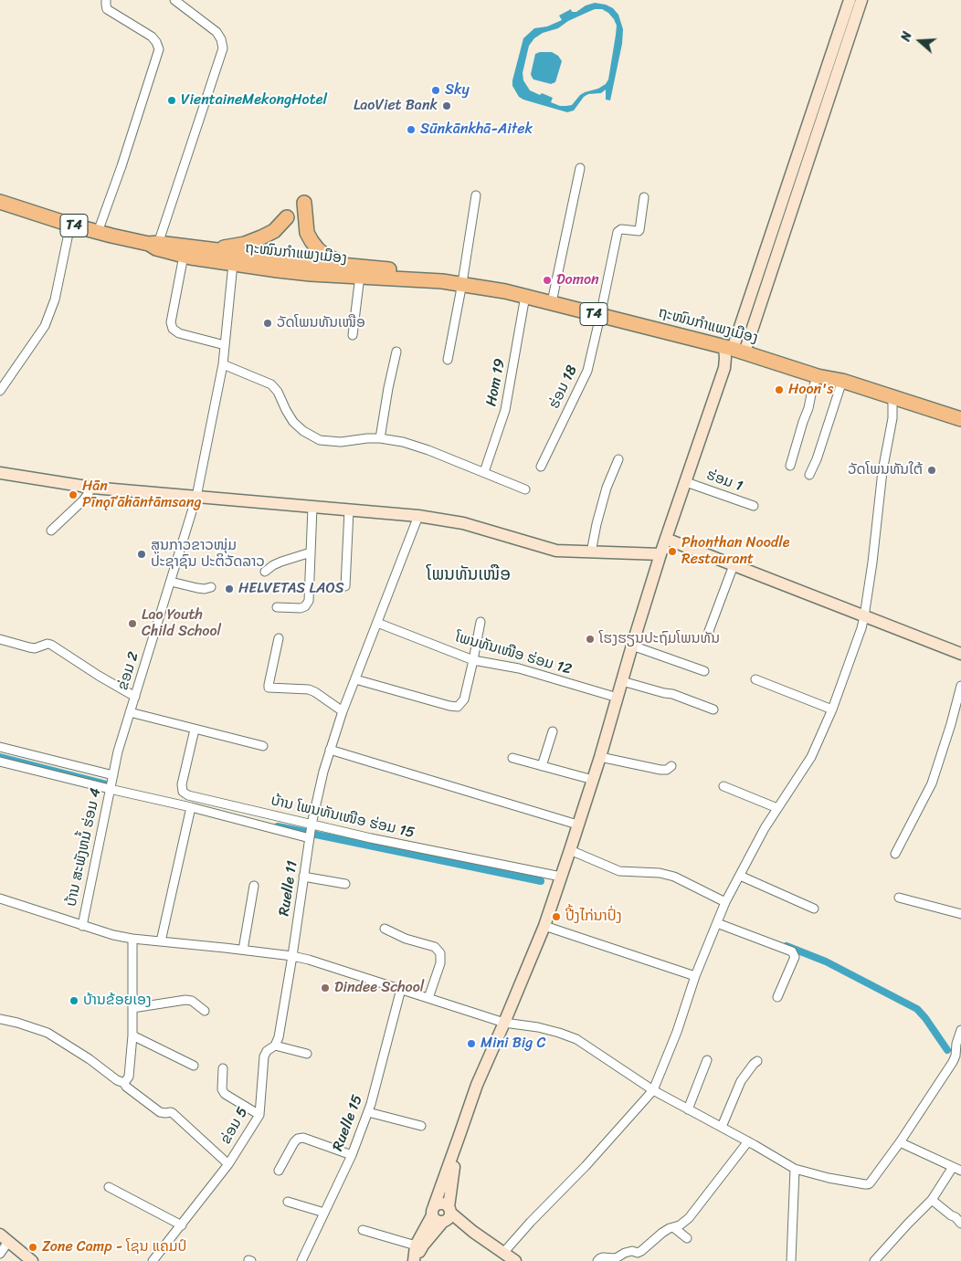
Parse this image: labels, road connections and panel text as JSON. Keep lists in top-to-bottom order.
{
  "streets": {
    "main road": ["T4", "ຖະໜົນກຳແພງເມືອງ"],
    "street": [
      "Hom 19",
      "ຮ່ອມ 18",
      "ຮ່ອມ 1",
      "ໂພນທັນເໜືອ ຮ່ອມ 12",
      "ຂ່ອມ 2",
      "ບ້ານ ໂພນທັນເໜືອ ຮ່ອມ 15",
      "ບ້ານ ສະພັງຫມໍ້ ຮ່ອມ 4",
      "Ruelle 11",
      "Ruelle 15",
      "ຂ່ອມ 5"
    ]
  },
  "crossings": [
    ["ຖະໜົນກຳແພງເມືອງ", "Hom 19"],
    ["ຖະໜົນກຳແພງເມືອງ", "ຮ່ອມ 18"],
    ["ຖະໜົນກຳແພງເມືອງ", "ຂ່ອມ 2"],
    ["ໂພນທັນເໜືອ ຮ່ອມ 12", "Ruelle 11"],
    ["ຂ່ອມ 2", "ບ້ານ ສະພັງຫມໍ້ ຮ່ອມ 4"],
    ["ບ້ານ ໂພນທັນເໜືອ ຮ່ອມ 15", "Ruelle 11"],
    ["Ruelle 11", "ຂ່ອມ 5"]
  ],
  "districts": ["ໂພນທັນເໜືອ"],
  "places": [
    "Sky",
    "VientaineMekongHotel",
    "LaoViet Bank",
    "Sūnkānkhā-Aitek",
    "Domon",
    "ວັດໂພນທັນເໜືອ",
    "Hoon's",
    "ວັດໂພນທັນໃຕ້",
    "Hān Pīnǭi’āhāntāmsang",
    "Phonthan Noodle Restaurant",
    "ສູນກາວຂາວໜຸ່ມ ປະຊາຊົນ ປະຕິວັດລາວ",
    "HELVETAS LAOS",
    "Lao Youth Child School",
    "ໂຮງຮຽນປະຖົມໂພນທັນ",
    "ປີ້ງໄກ່ນາປົ່ງ",
    "Dindee School",
    "ບ້ານຂ້ອຍເອງ",
    "Mini Big C",
    "Zone Camp - ໂຊນ ແຄມປ໌"
  ],
  "north": "left"
}
